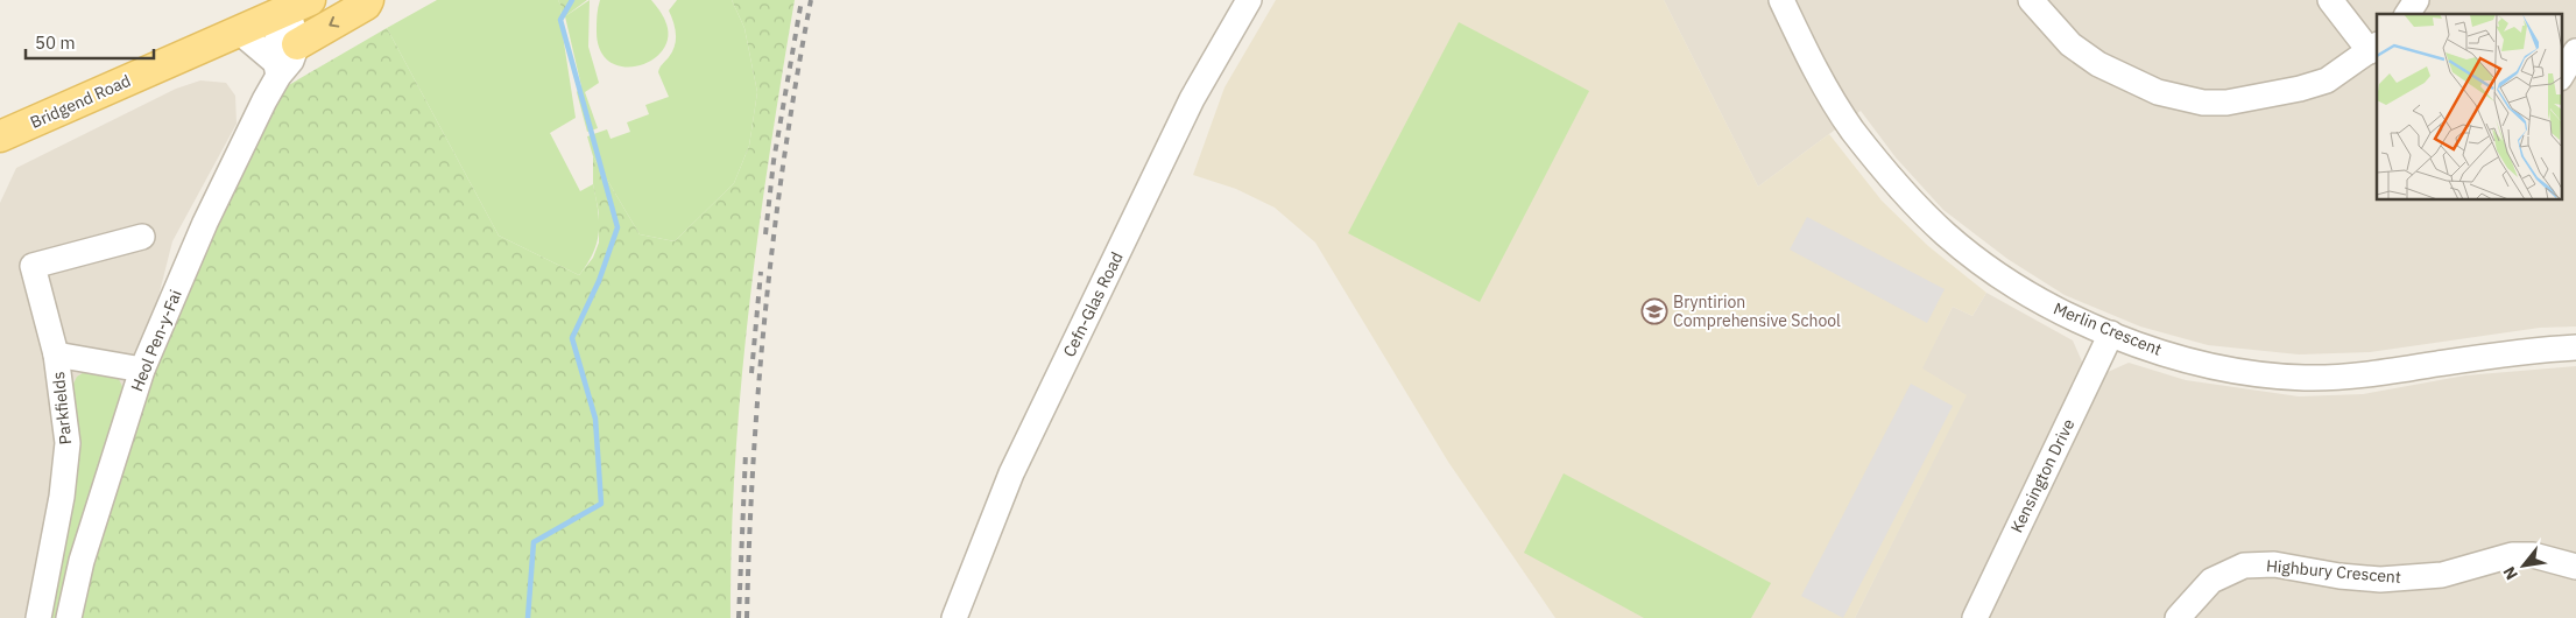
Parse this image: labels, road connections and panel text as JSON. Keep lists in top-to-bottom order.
{
  "streets": {
    "main road": ["Bridgend Road"],
    "street": [
      "Cefn-Glas Road",
      "Merlin Crescent",
      "Heol Pen-y-Fai",
      "Parkfields",
      "Kensington Drive",
      "Highbury Crescent"
    ]
  },
  "crossings": [
    ["Bridgend Road", "Heol Pen-y-Fai"],
    ["Merlin Crescent", "Kensington Drive"],
    ["Heol Pen-y-Fai", "Parkfields"]
  ],
  "places": {
    "school or university": ["Bryntirion Comprehensive School"]
  },
  "scale_bar": "50 m",
  "north": "bottom left"
}
